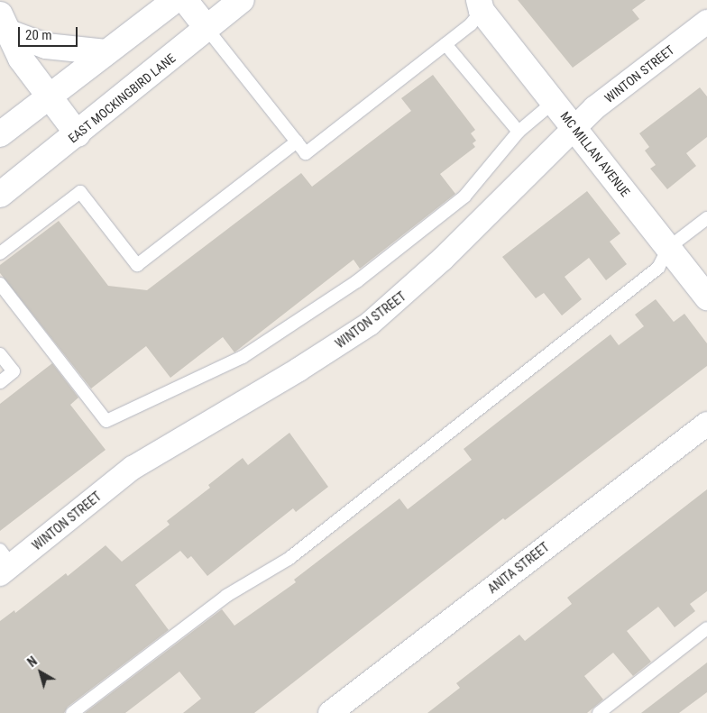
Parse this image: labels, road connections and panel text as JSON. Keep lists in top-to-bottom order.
{
  "streets": {
    "main road": ["EAST MOCKINGBIRD LANE", "MC MILLAN AVENUE"],
    "street": ["WINTON STREET", "ANITA STREET"]
  },
  "crossings": [
    ["WINTON STREET", "MC MILLAN AVENUE"]
  ],
  "scale_bar": "20 m",
  "north": "top left"
}
